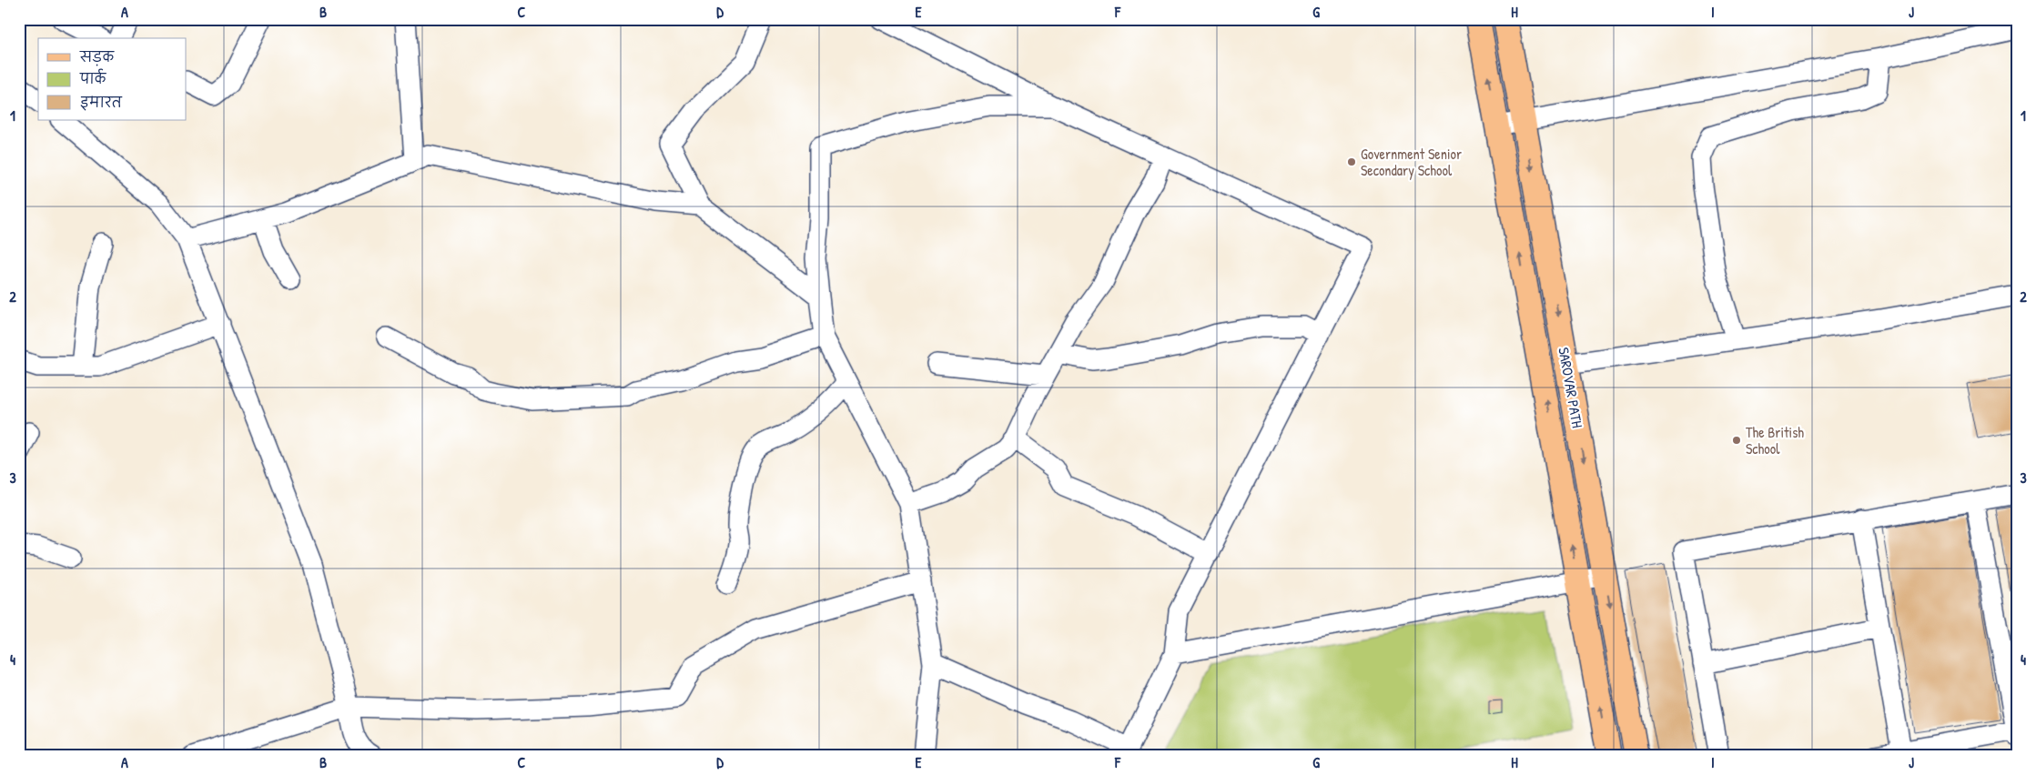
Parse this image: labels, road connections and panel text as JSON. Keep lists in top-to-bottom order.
{
  "streets": {
    "main road": ["SAROVAR PATH"]
  },
  "places": ["Government Senior Secondary School", "The British School"],
  "legend": ["सड़क", "पार्क", "इमारत"],
  "grid": {
    "columns": [
      "A",
      "B",
      "C",
      "D",
      "E",
      "F",
      "G",
      "H",
      "I",
      "J"
    ],
    "rows": [
      "1",
      "2",
      "3",
      "4"
    ]
  }
}
